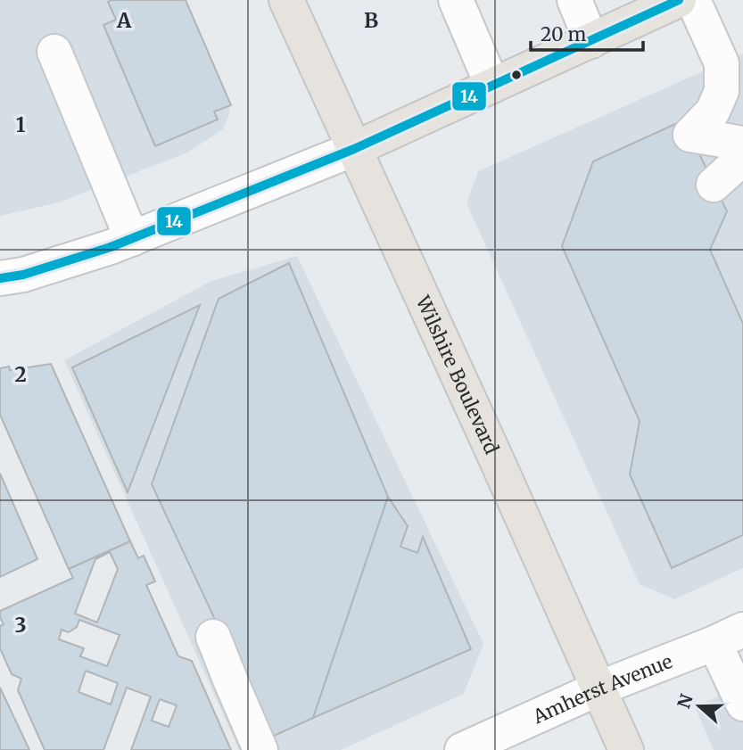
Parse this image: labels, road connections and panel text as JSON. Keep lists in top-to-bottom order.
{
  "streets": {
    "main road": ["Wilshire Boulevard"],
    "street": ["Amherst Avenue"]
  },
  "crossings": [
    ["Wilshire Boulevard", "Amherst Avenue"]
  ],
  "lines": ["transit line 14"],
  "scale_bar": "20 m",
  "north": "left",
  "grid": {
    "columns": ["A", "B"],
    "rows": ["1", "2", "3"]
  }
}
